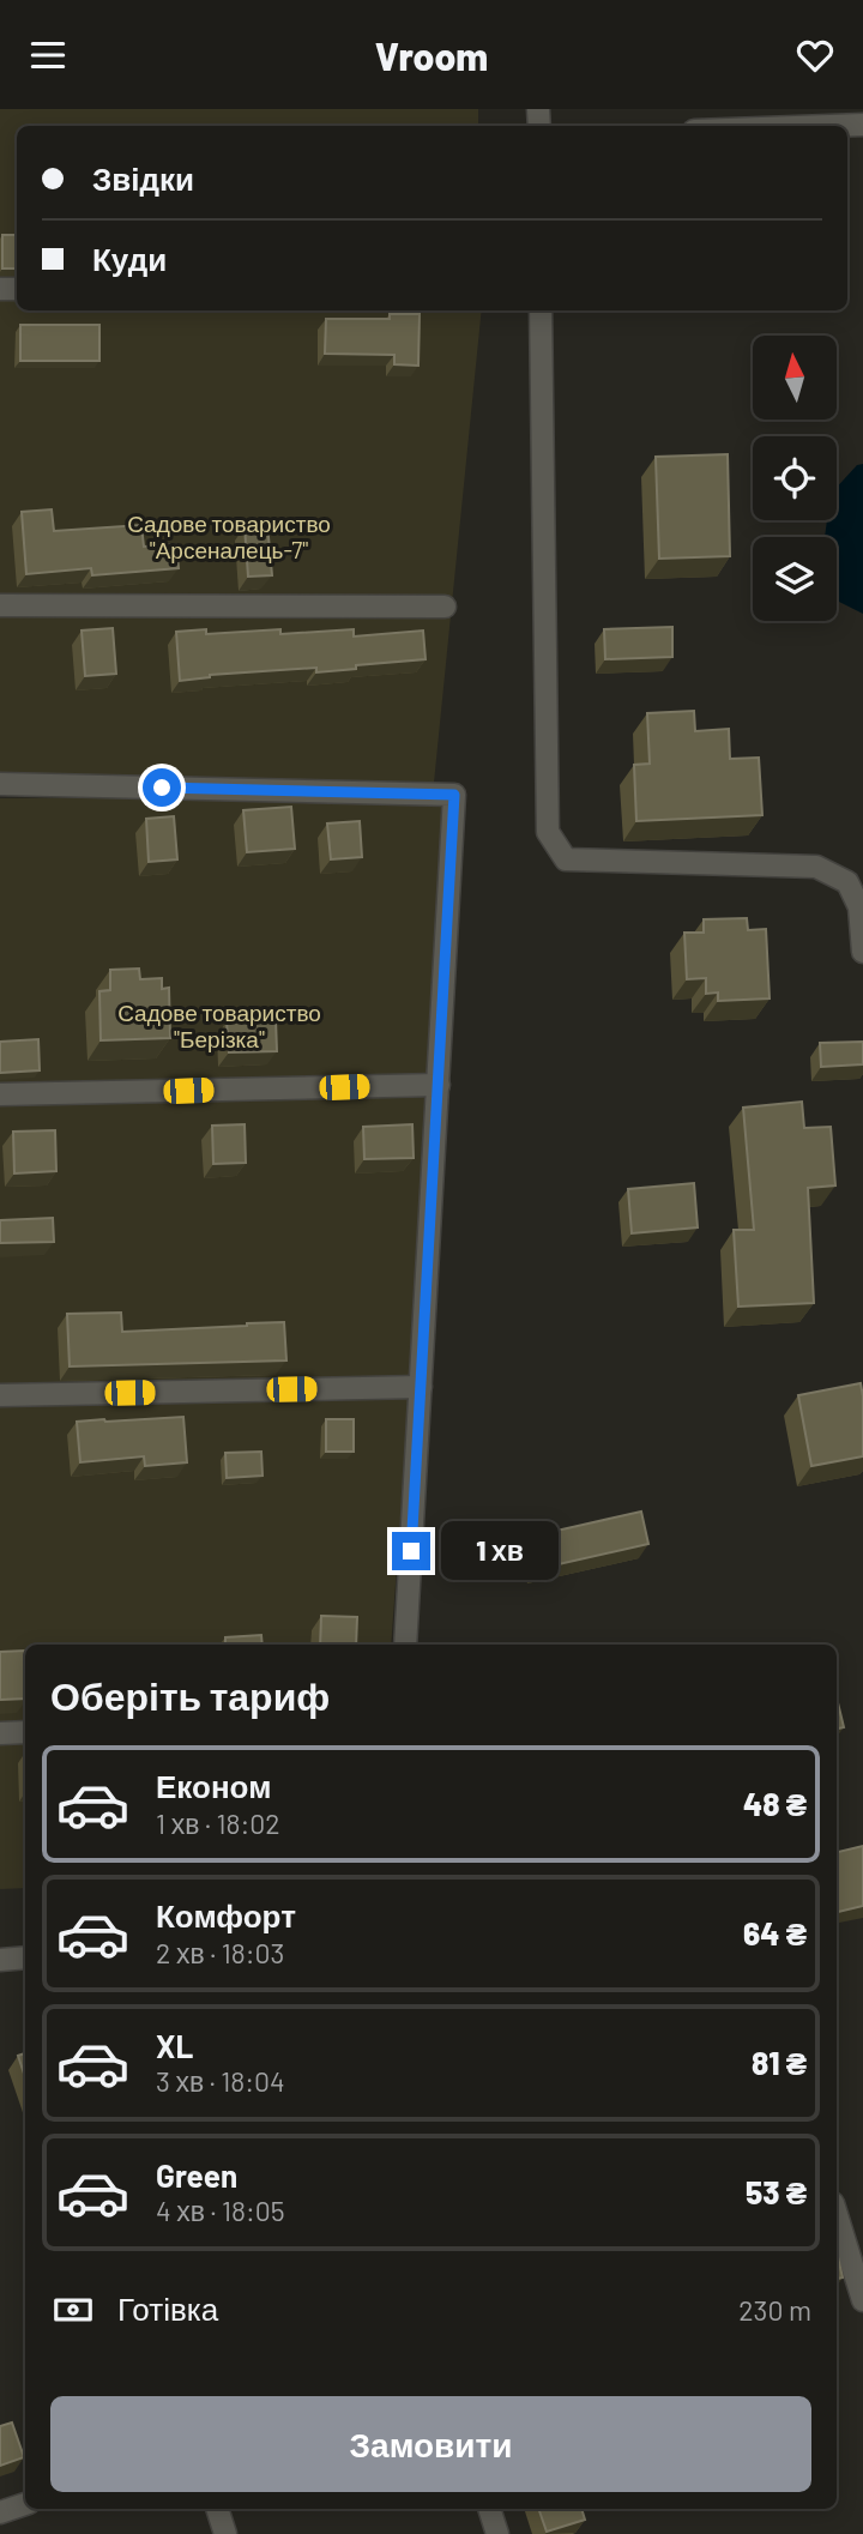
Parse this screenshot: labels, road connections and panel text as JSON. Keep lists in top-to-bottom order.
{
  "parks": ["Садове товариство \"Арсеналець-7\"", "Садове товариство \"Берізка\""],
  "north": "top",
  "page": {
    "header": "Vroom",
    "banner": ["Звідки", "Куди"],
    "bubble": "1 хв",
    "heading": "Оберіть тариф",
    "list": [
      {
        "name": "Економ",
        "note": "1 хв · 18:02",
        "value": "48 ₴"
      },
      {
        "name": "Комфорт",
        "note": "2 хв · 18:03",
        "value": "64 ₴"
      },
      {
        "name": "XL",
        "note": "3 хв · 18:04",
        "value": "81 ₴"
      },
      {
        "name": "Green",
        "note": "4 хв · 18:05",
        "value": "53 ₴"
      }
    ],
    "pay": ["Готівка", "230 m"],
    "buttons": "Замовити"
  }
}
